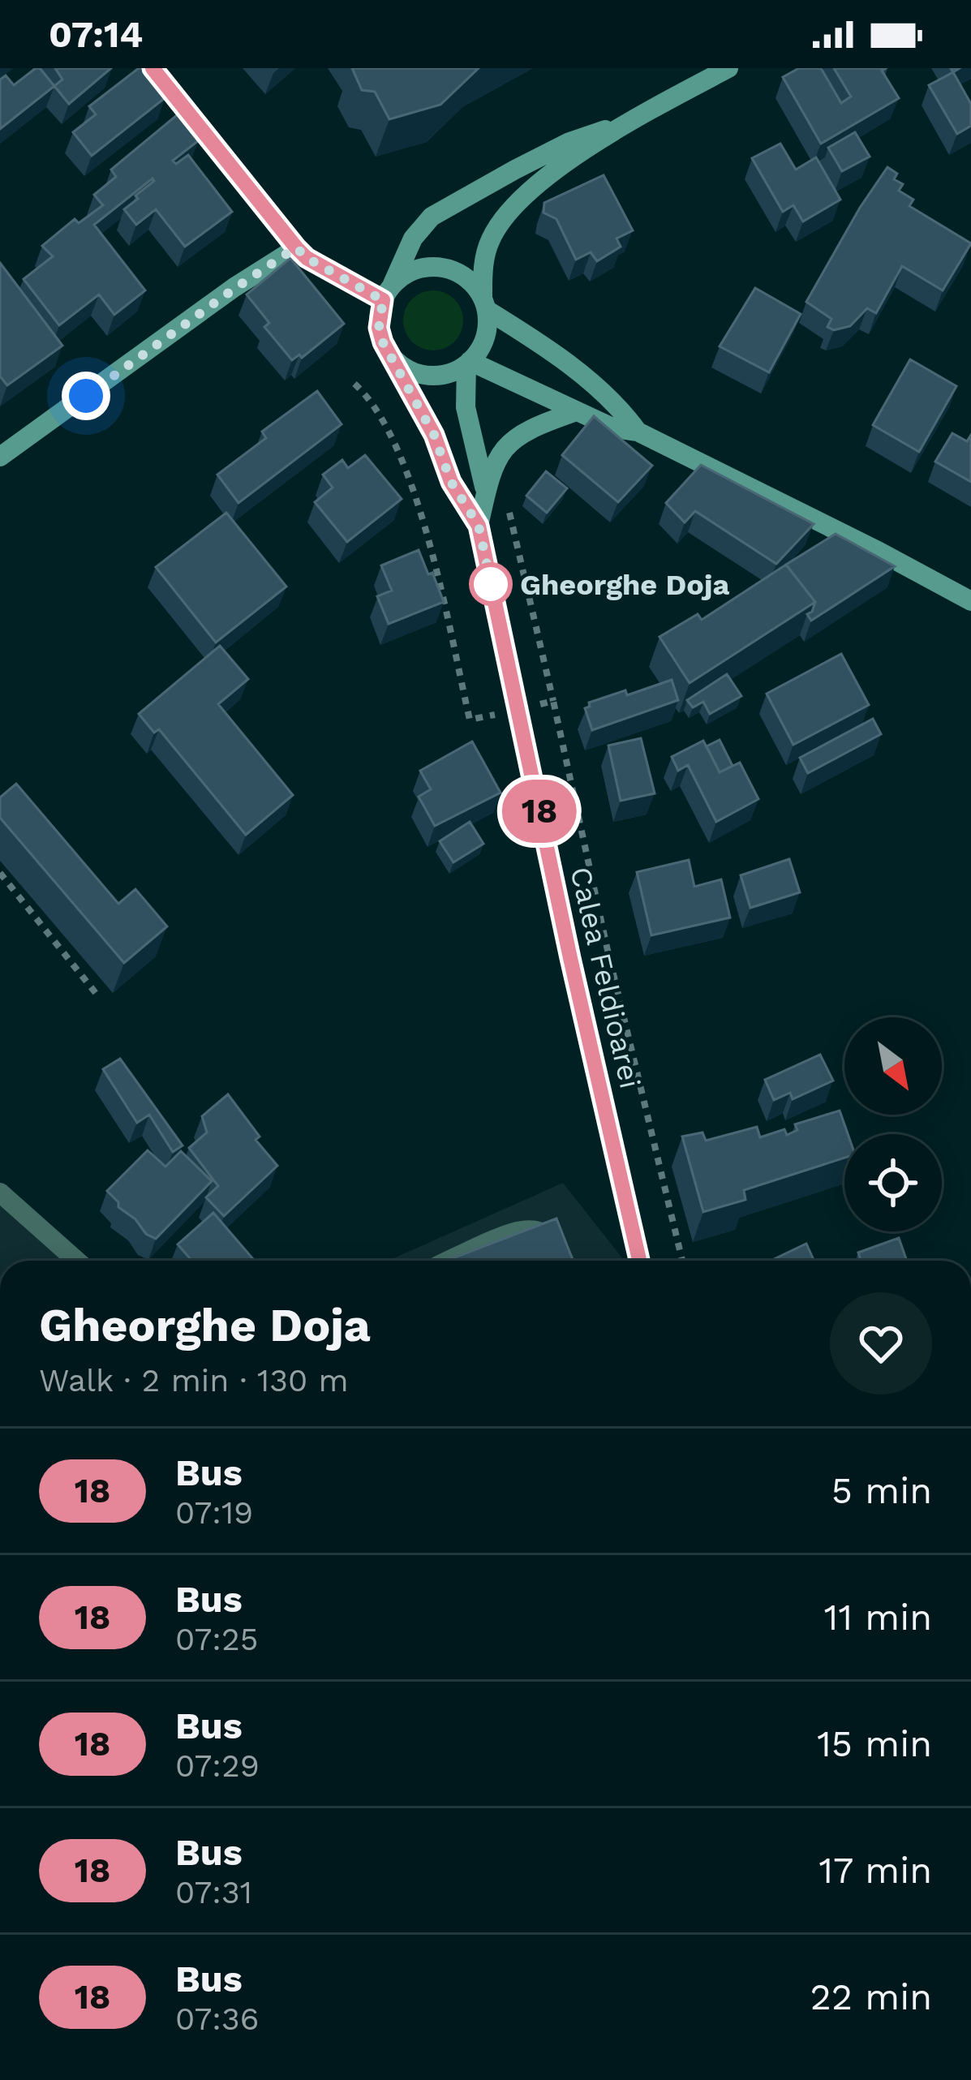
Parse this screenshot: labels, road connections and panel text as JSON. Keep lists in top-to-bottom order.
{
  "streets": {
    "main road": ["Calea Feldioarei"]
  },
  "places": ["Gheorghe Doja"],
  "lines": ["bus line 18"],
  "north": "bottom right",
  "page": {
    "status": "07:14",
    "on_map": "18",
    "heading": ["Gheorghe Doja", "Walk · 2 min · 130 m"],
    "list": [
      {
        "mark": "18",
        "name": "Bus",
        "note": "07:19",
        "value": "5 min"
      },
      {
        "mark": "18",
        "name": "Bus",
        "note": "07:25",
        "value": "11 min"
      },
      {
        "mark": "18",
        "name": "Bus",
        "note": "07:29",
        "value": "15 min"
      },
      {
        "mark": "18",
        "name": "Bus",
        "note": "07:31",
        "value": "17 min"
      },
      {
        "mark": "18",
        "name": "Bus",
        "note": "07:36",
        "value": "22 min"
      }
    ]
  }
}
